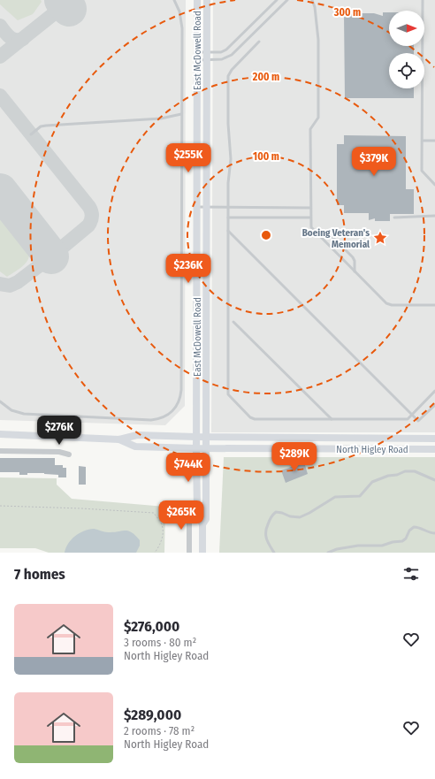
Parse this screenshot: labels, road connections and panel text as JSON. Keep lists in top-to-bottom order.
{
  "streets": {
    "main road": ["East McDowell Road", "North Higley Road"]
  },
  "crossings": [
    ["East McDowell Road", "North Higley Road"]
  ],
  "places": {
    "place": ["Boeing Veteran's Memorial"]
  },
  "north": "right",
  "page": {
    "price": [
      "$255K",
      "$379K",
      "$236K",
      "$276K",
      "$289K",
      "$744K",
      "$265K"
    ],
    "heading": "7 homes",
    "list": [
      {
        "name": "$276,000",
        "note": "3 rooms · 80 m² · North Higley Road"
      },
      {
        "name": "$289,000",
        "note": "2 rooms · 78 m² · North Higley Road"
      }
    ]
  },
  "rings": ["300 m", "200 m", "100 m"]
}
